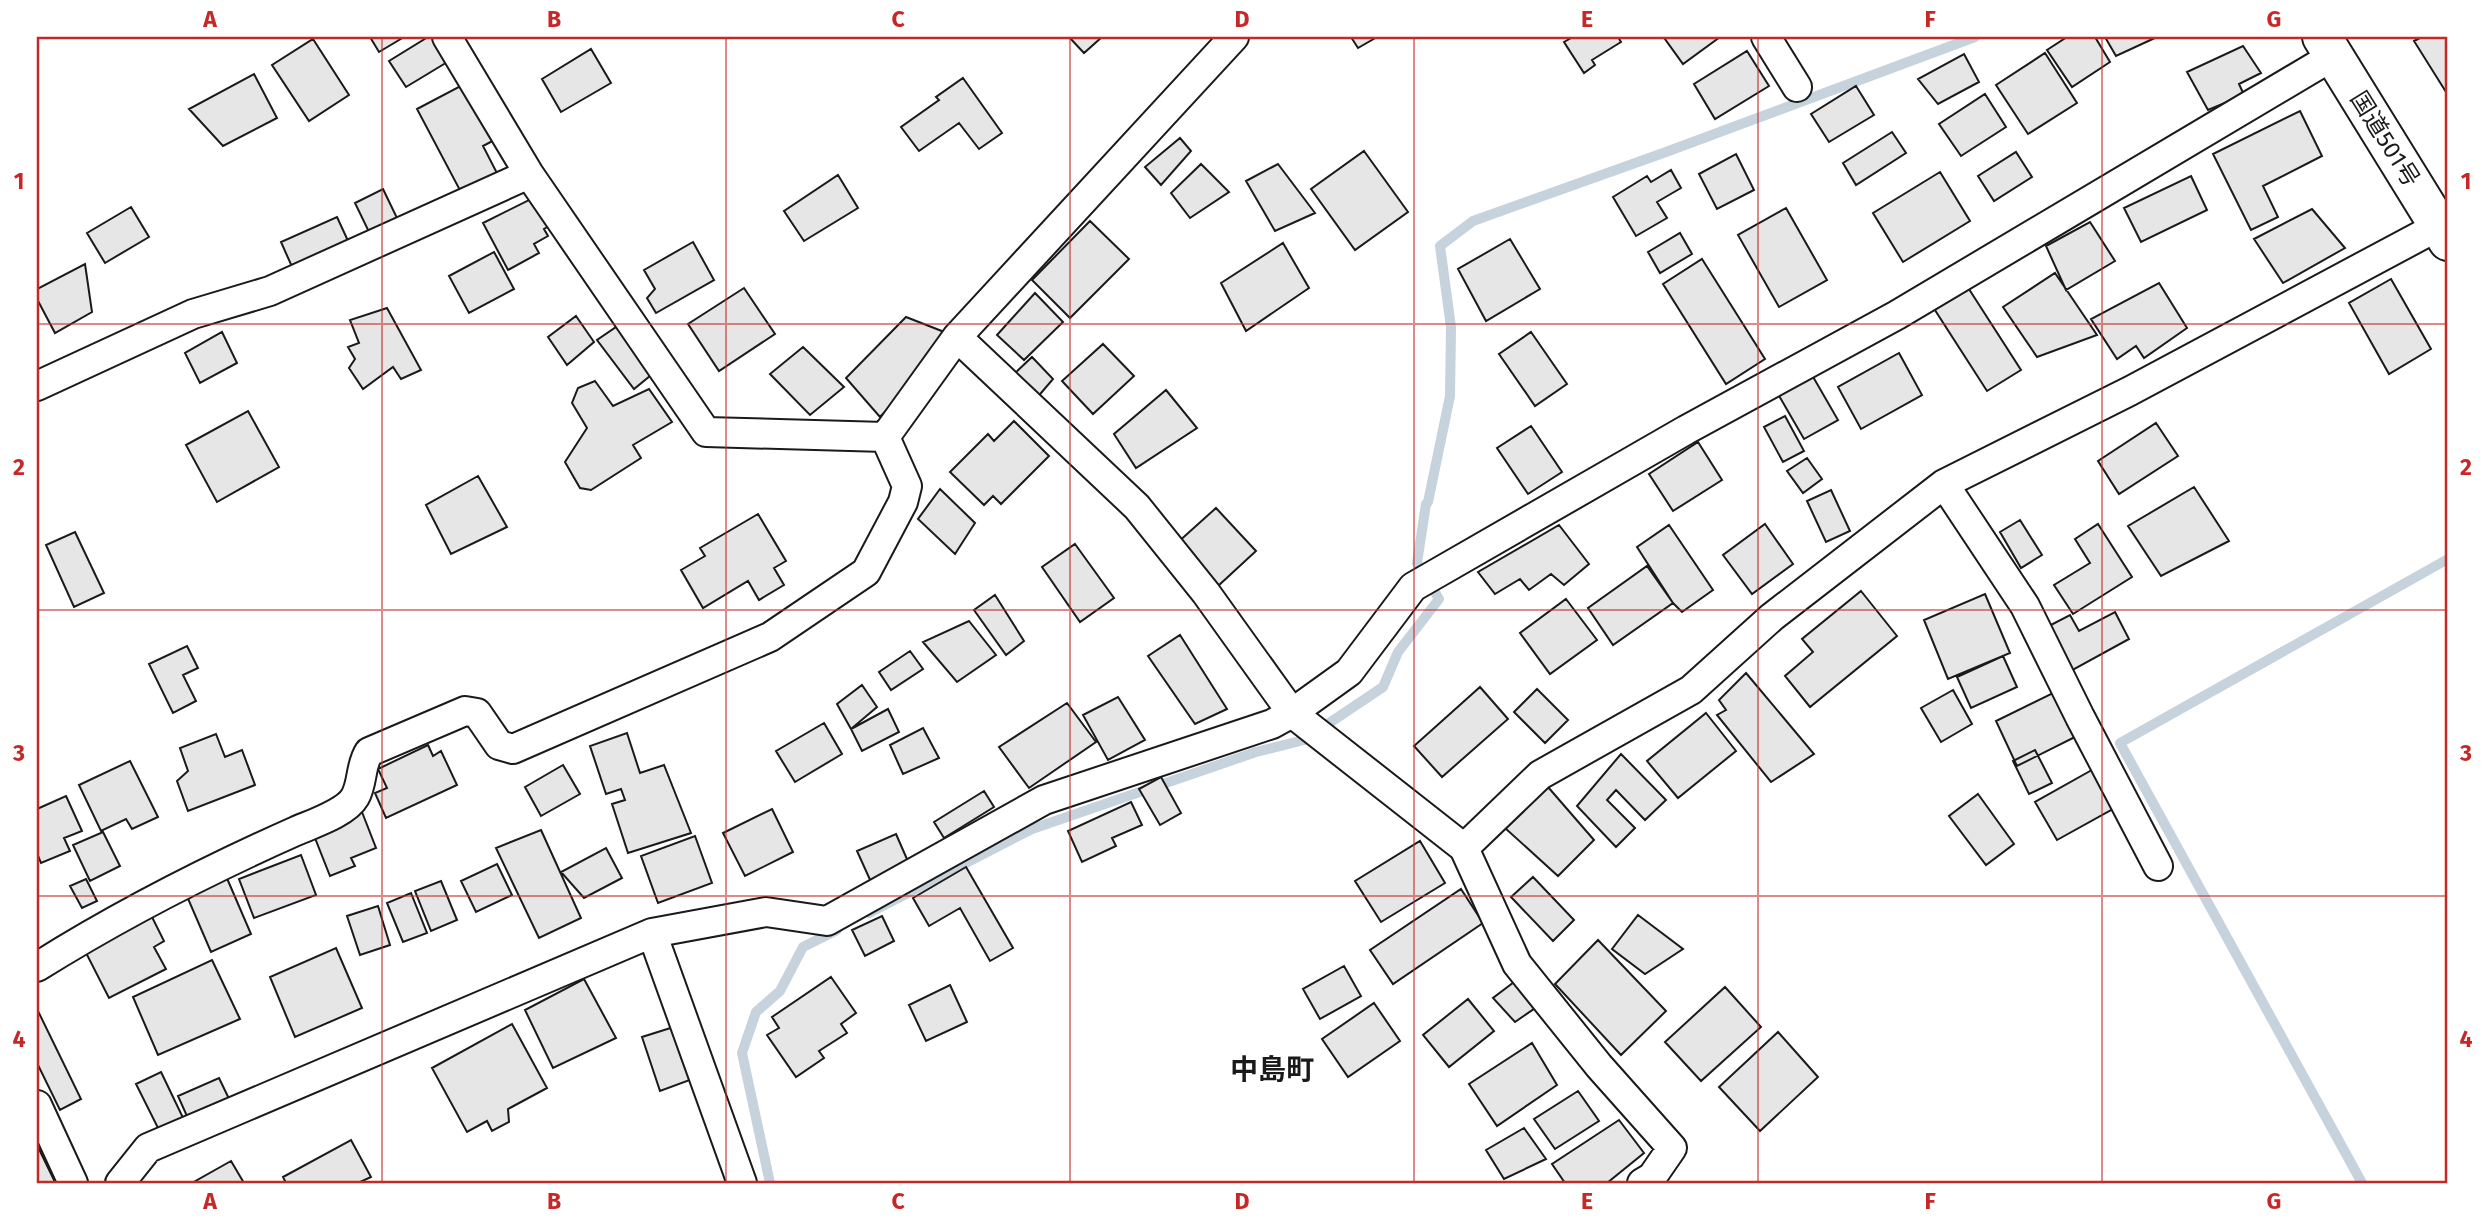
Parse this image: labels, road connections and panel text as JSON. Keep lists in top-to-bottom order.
{
  "streets": {
    "highway": ["国道501号"]
  },
  "districts": ["中島町"],
  "grid": {
    "columns": [
      "A",
      "B",
      "C",
      "D",
      "E",
      "F",
      "G"
    ],
    "rows": [
      "1",
      "2",
      "3",
      "4"
    ]
  }
}
